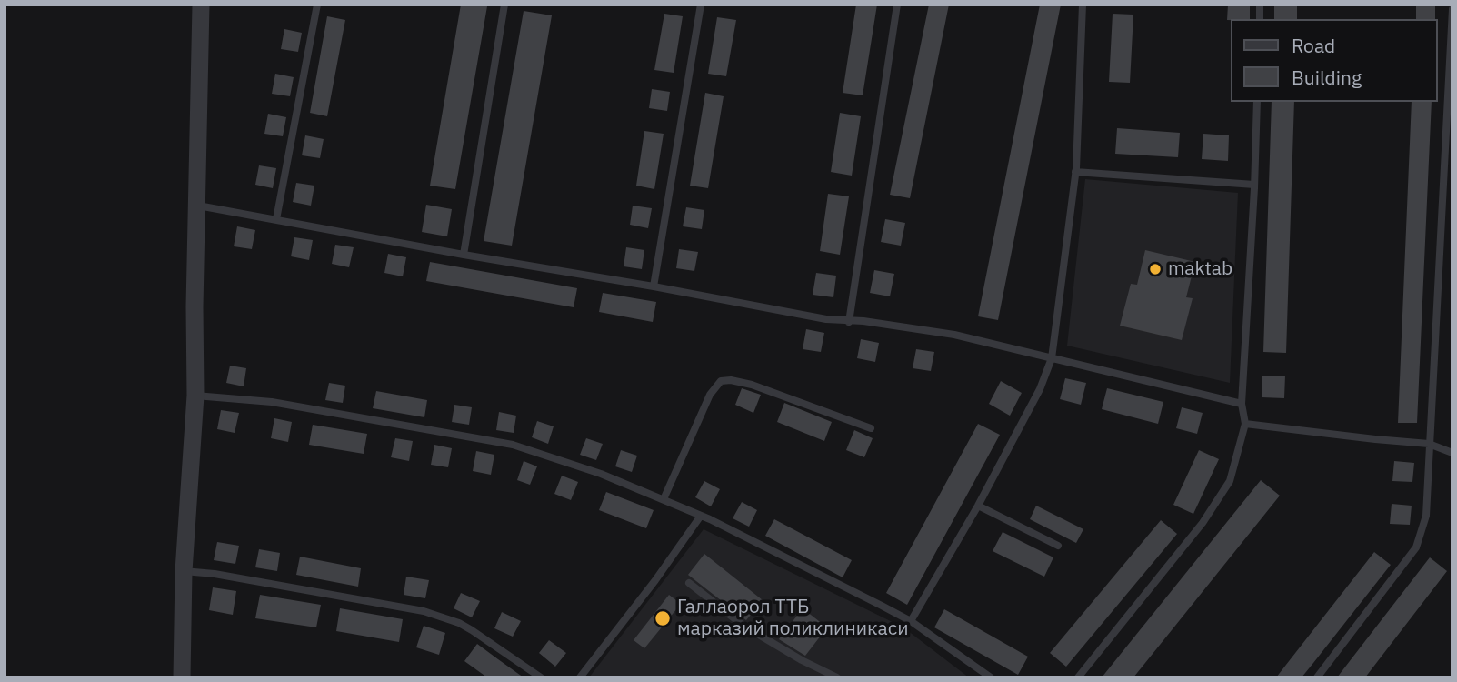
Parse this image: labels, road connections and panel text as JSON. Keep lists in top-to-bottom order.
{
  "places": ["maktab", "Галлаорол ТТБ марказий поликлиникаси"],
  "legend": ["Road", "Building"]
}
